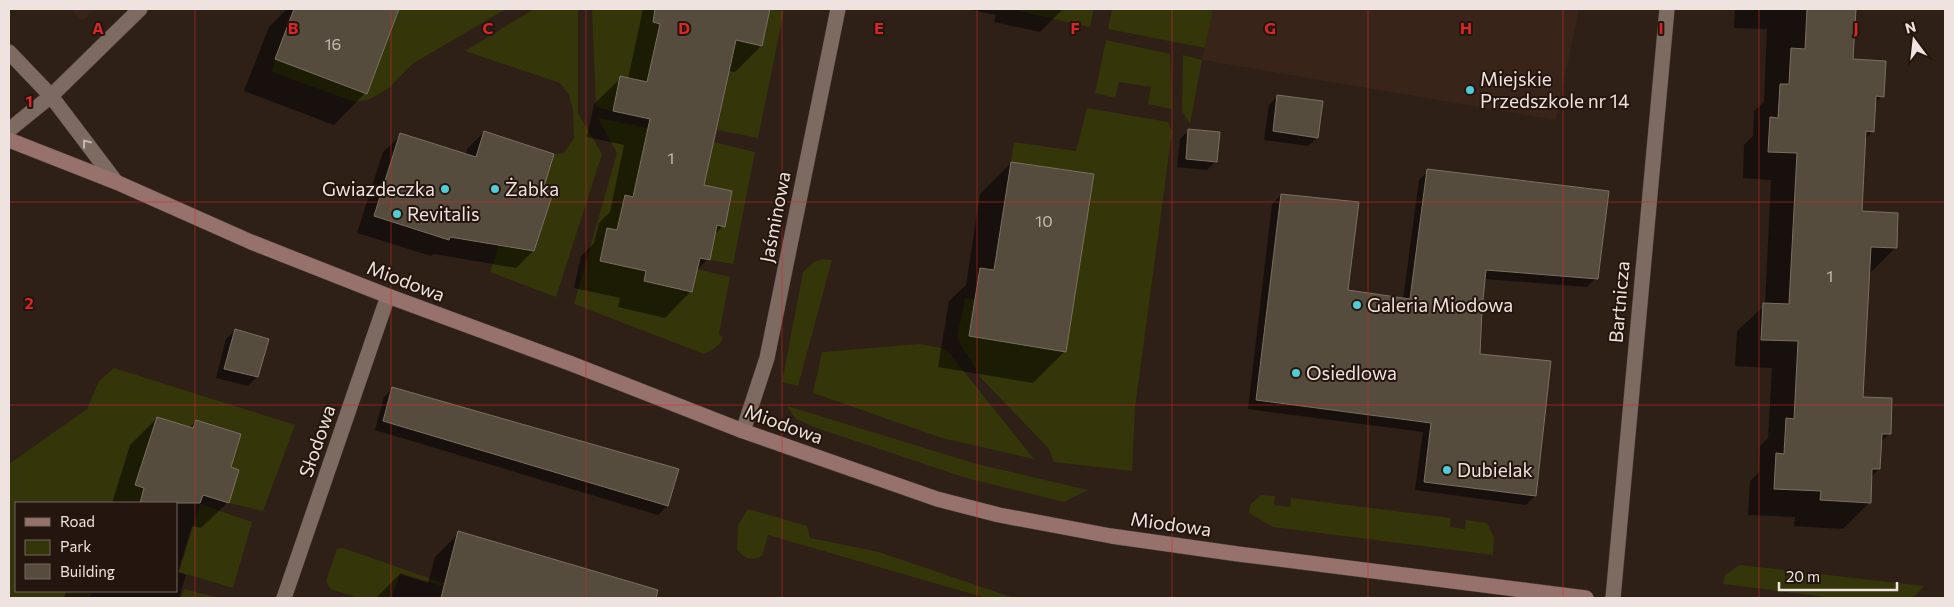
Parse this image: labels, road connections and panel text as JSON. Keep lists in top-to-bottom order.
{
  "streets": {
    "street": [
      "Jaśminowa",
      "Miodowa",
      "Bartnicza",
      "Słodowa"
    ]
  },
  "crossings": [
    ["Jaśminowa", "Miodowa"],
    ["Miodowa", "Słodowa"]
  ],
  "places": [
    "Miejskie Przedszkole nr 14",
    "Gwiazdeczka",
    "Żabka",
    "Revitalis",
    "Galeria Miodowa",
    "Osiedlowa",
    "Dubielak"
  ],
  "house_numbers": [
    "16",
    "1",
    "10",
    "1"
  ],
  "legend": ["Road", "Park", "Building"],
  "scale_bar": "20 m",
  "north": "top",
  "grid": {
    "columns": [
      "A",
      "B",
      "C",
      "D",
      "E",
      "F",
      "G",
      "H",
      "I",
      "J"
    ],
    "rows": ["1", "2"]
  }
}
